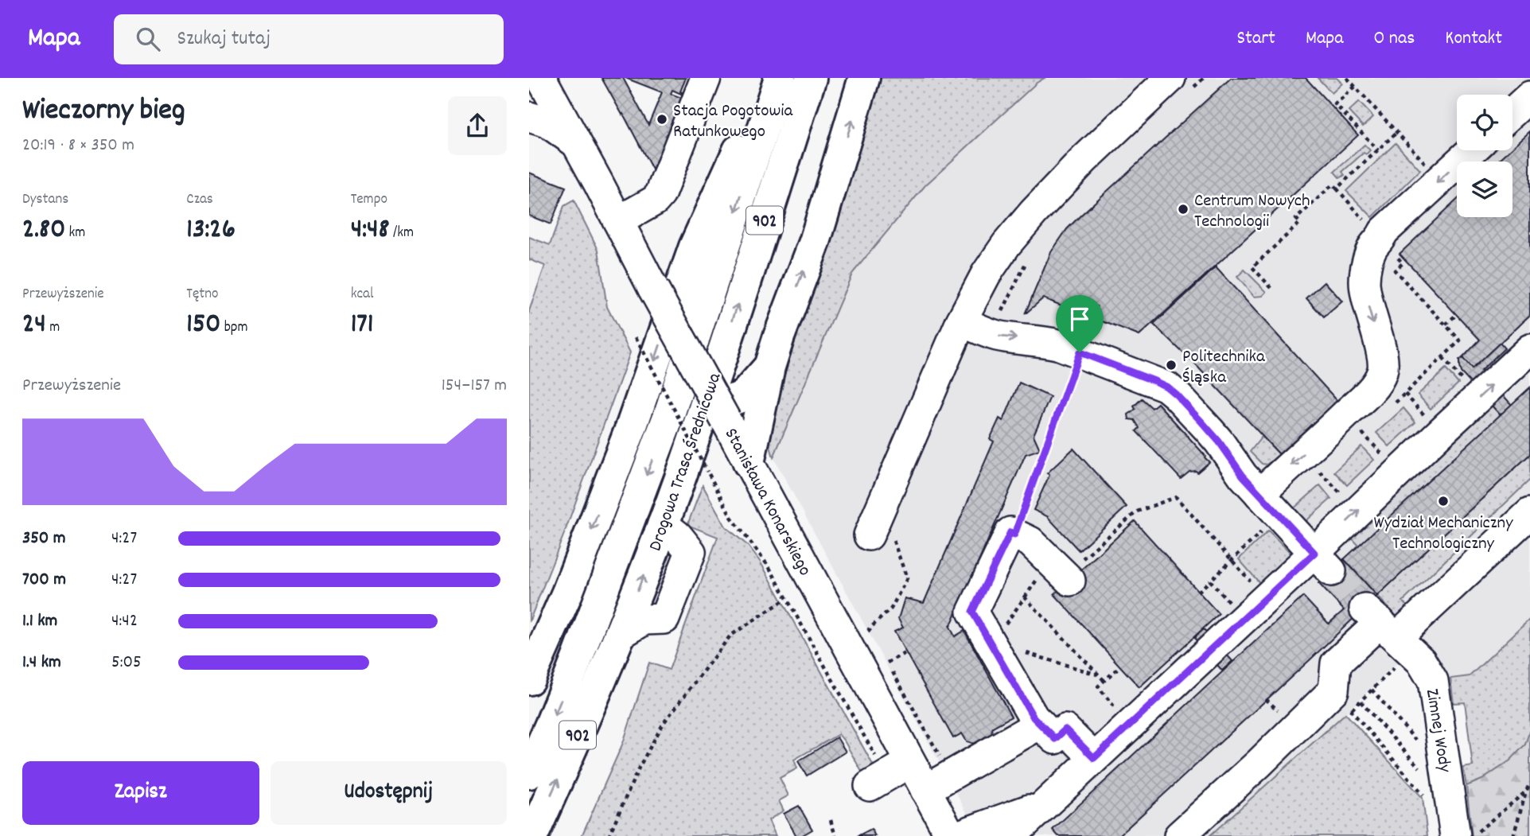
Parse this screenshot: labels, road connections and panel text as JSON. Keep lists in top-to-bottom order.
{
  "streets": {
    "main road": ["902", "Drogowa Trasa Średnicowa"],
    "street": ["Stanisława Konarskiego", "Zimnej Wody"]
  },
  "places": [
    "Stacja Pogotowia Ratunkowego",
    "Centrum Nowych Technologii",
    "Politechnika Śląska",
    "Wydział Mechaniczny Technologiczny"
  ],
  "page": {
    "header": "Mapa",
    "search": "Szukaj tutaj",
    "nav": [
      "Start",
      "Mapa",
      "O nas",
      "Kontakt"
    ],
    "heading": ["Wieczorny bieg", "20:19 · 8 × 350 m"],
    "stats": [
      ["Dystans", "2.80 km"],
      ["Czas", "13:26"],
      ["Tempo", "4:48 /km"],
      ["Przewyższenie", "24 m"],
      ["Tętno", "150 bpm"],
      ["kcal", "171"]
    ],
    "chart": ["Przewyższenie", "154–157 m"],
    "list": [
      {
        "name": "350 m",
        "note": "4:27"
      },
      {
        "name": "700 m",
        "note": "4:27"
      },
      {
        "name": "1.1 km",
        "note": "4:42"
      },
      {
        "name": "1.4 km",
        "note": "5:05"
      }
    ],
    "buttons": ["Zapisz", "Udostępnij"]
  }
}
